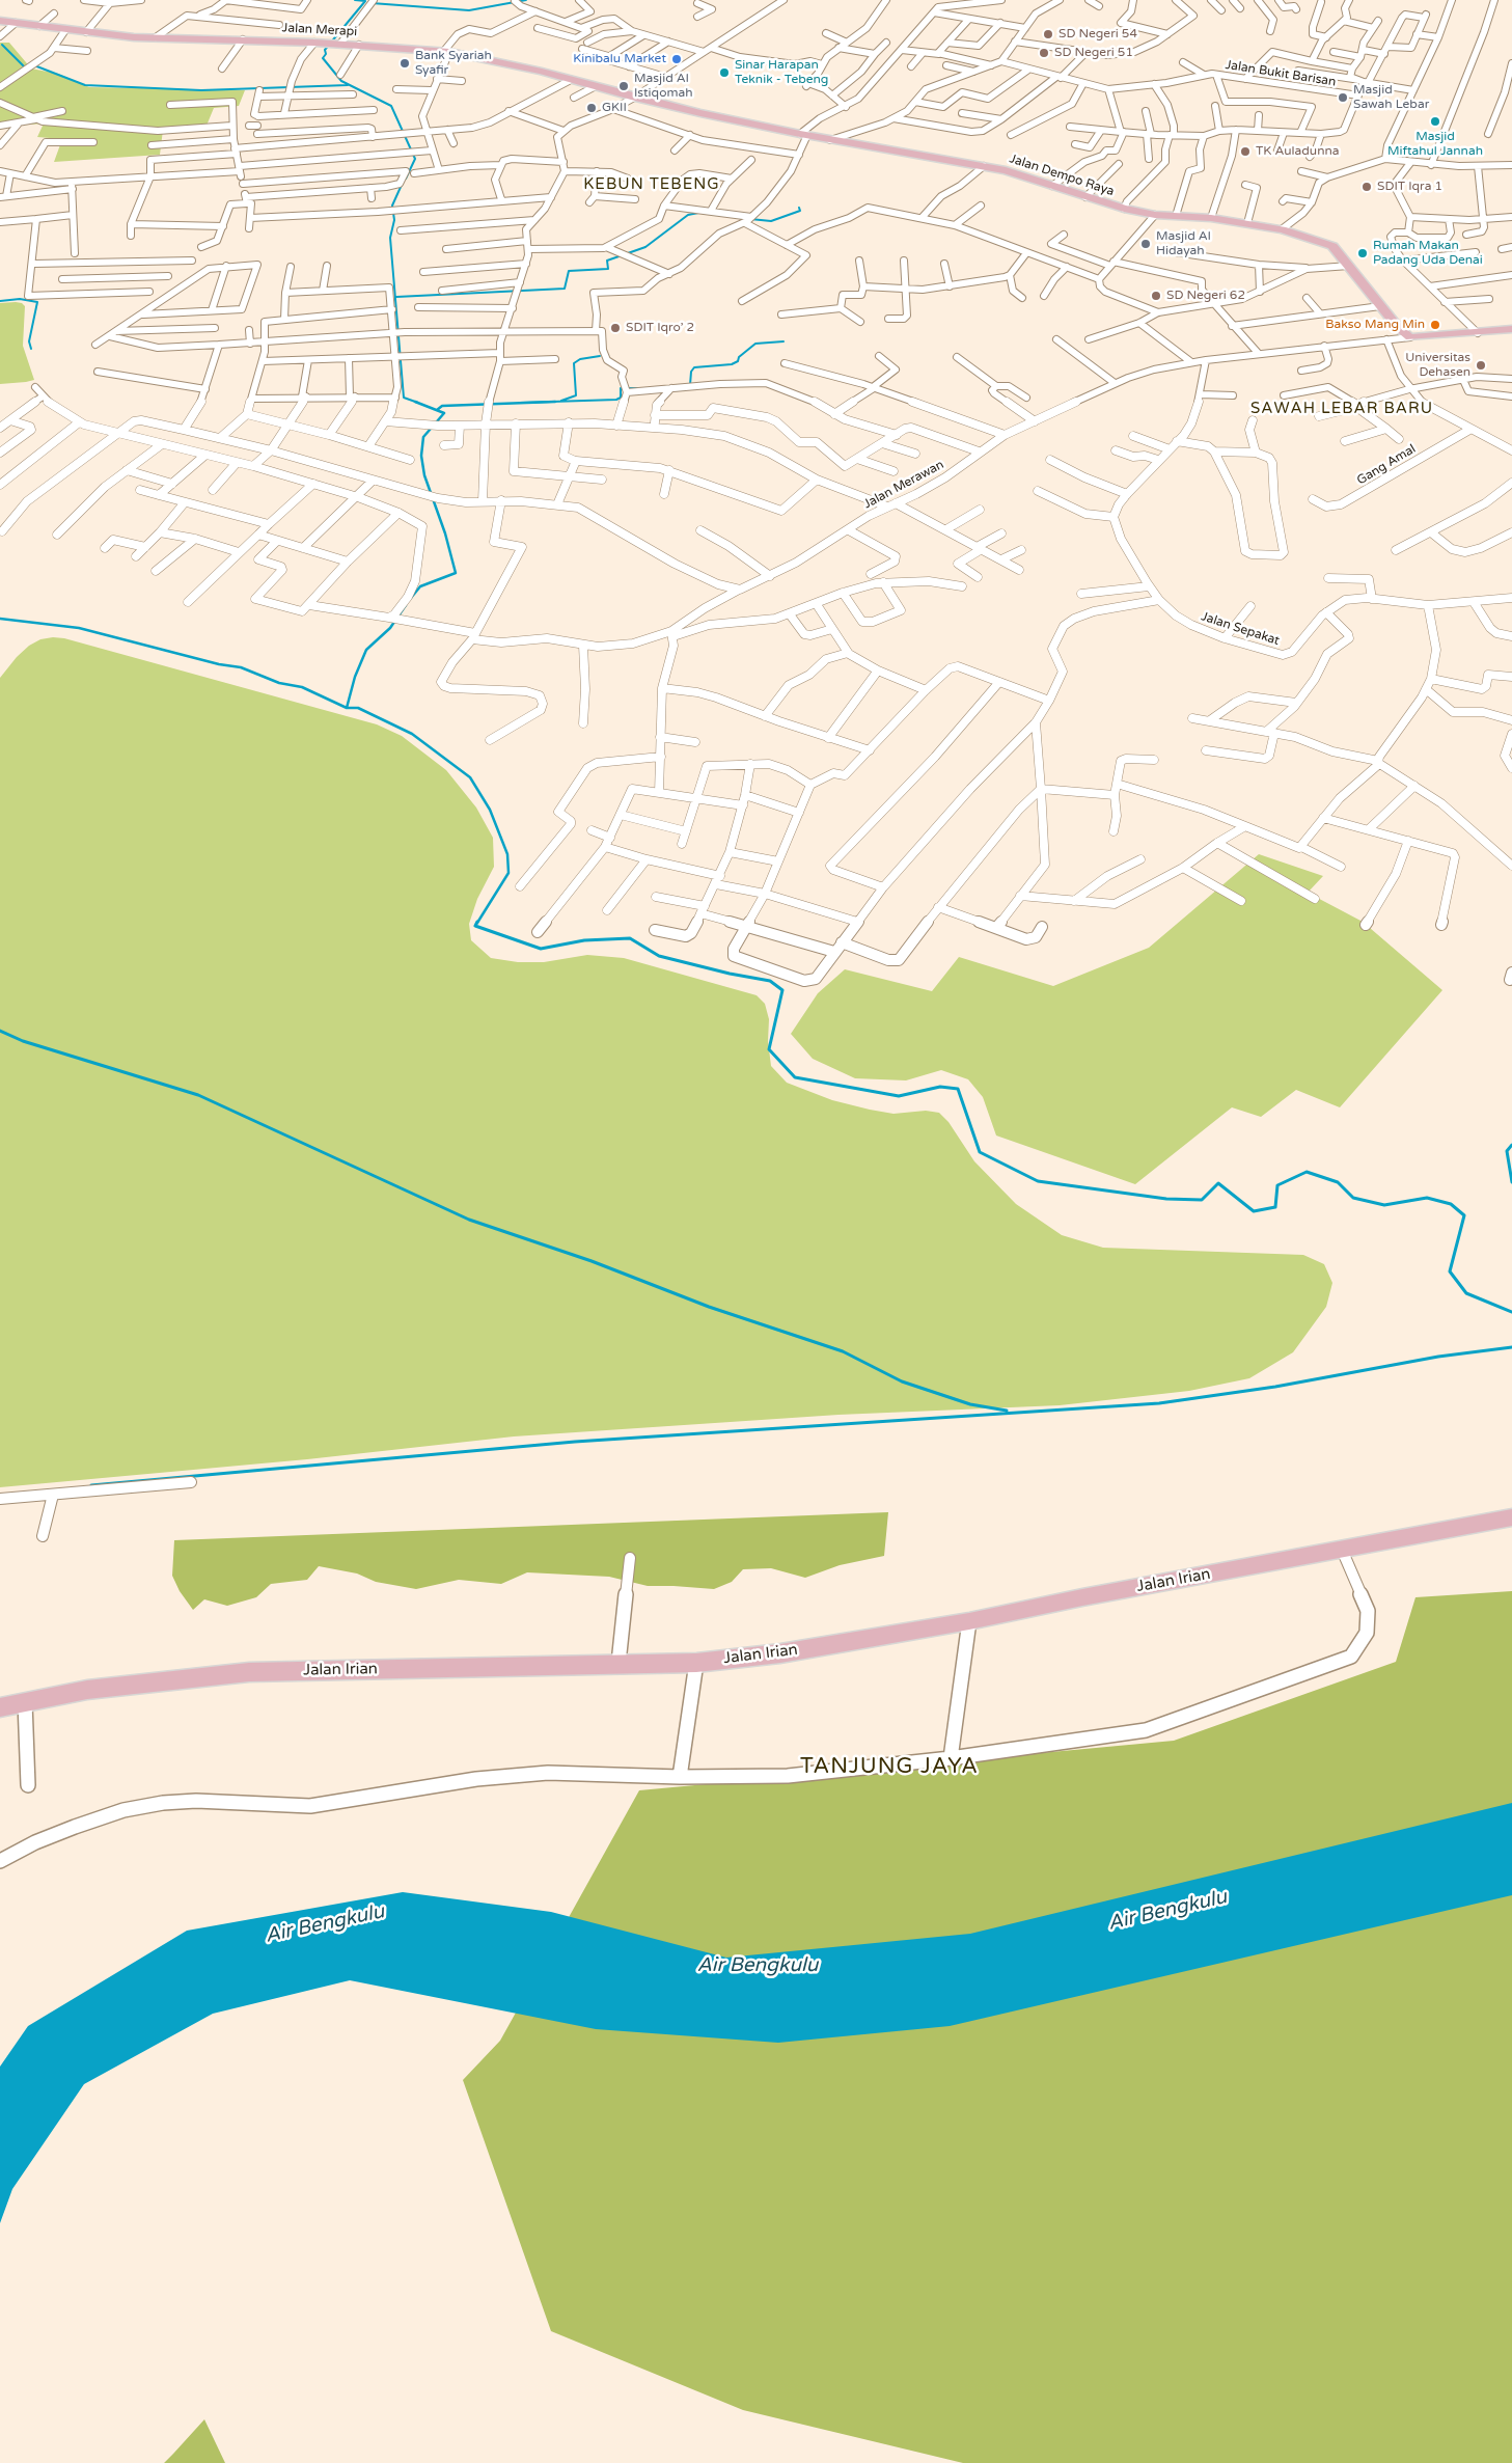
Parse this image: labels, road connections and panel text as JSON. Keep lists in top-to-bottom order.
{
  "streets": {
    "main road": ["Jalan Merapi", "Jalan Dempo Raya", "Jalan Irian"],
    "street": [
      "Jalan Bukit Barisan",
      "Gang Amal",
      "Jalan Merawan",
      "Jalan Sepakat"
    ]
  },
  "crossings": [
    ["Jalan Merapi", "Jalan Dempo Raya"],
    ["Jalan Dempo Raya", "Jalan Merawan"]
  ],
  "districts": ["KEBUN TEBENG", "SAWAH LEBAR BARU", "TANJUNG JAYA"],
  "water": ["Air Bengkulu"],
  "places": [
    "SD Negeri 54",
    "SD Negeri 51",
    "Kinibalu Market",
    "Bank Syariah Syafir",
    "Sinar Harapan Teknik - Tebeng",
    "Masjid Al Istiqomah",
    "Masjid Sawah Lebar",
    "GKII",
    "Masjid Miftahul Jannah",
    "TK Auladunna",
    "SDIT Iqra 1",
    "Masjid Al Hidayah",
    "Rumah Makan Padang Uda Denai",
    "SD Negeri 62",
    "Bakso Mang Min",
    "SDIT Iqro’ 2",
    "Universitas Dehasen"
  ]
}
